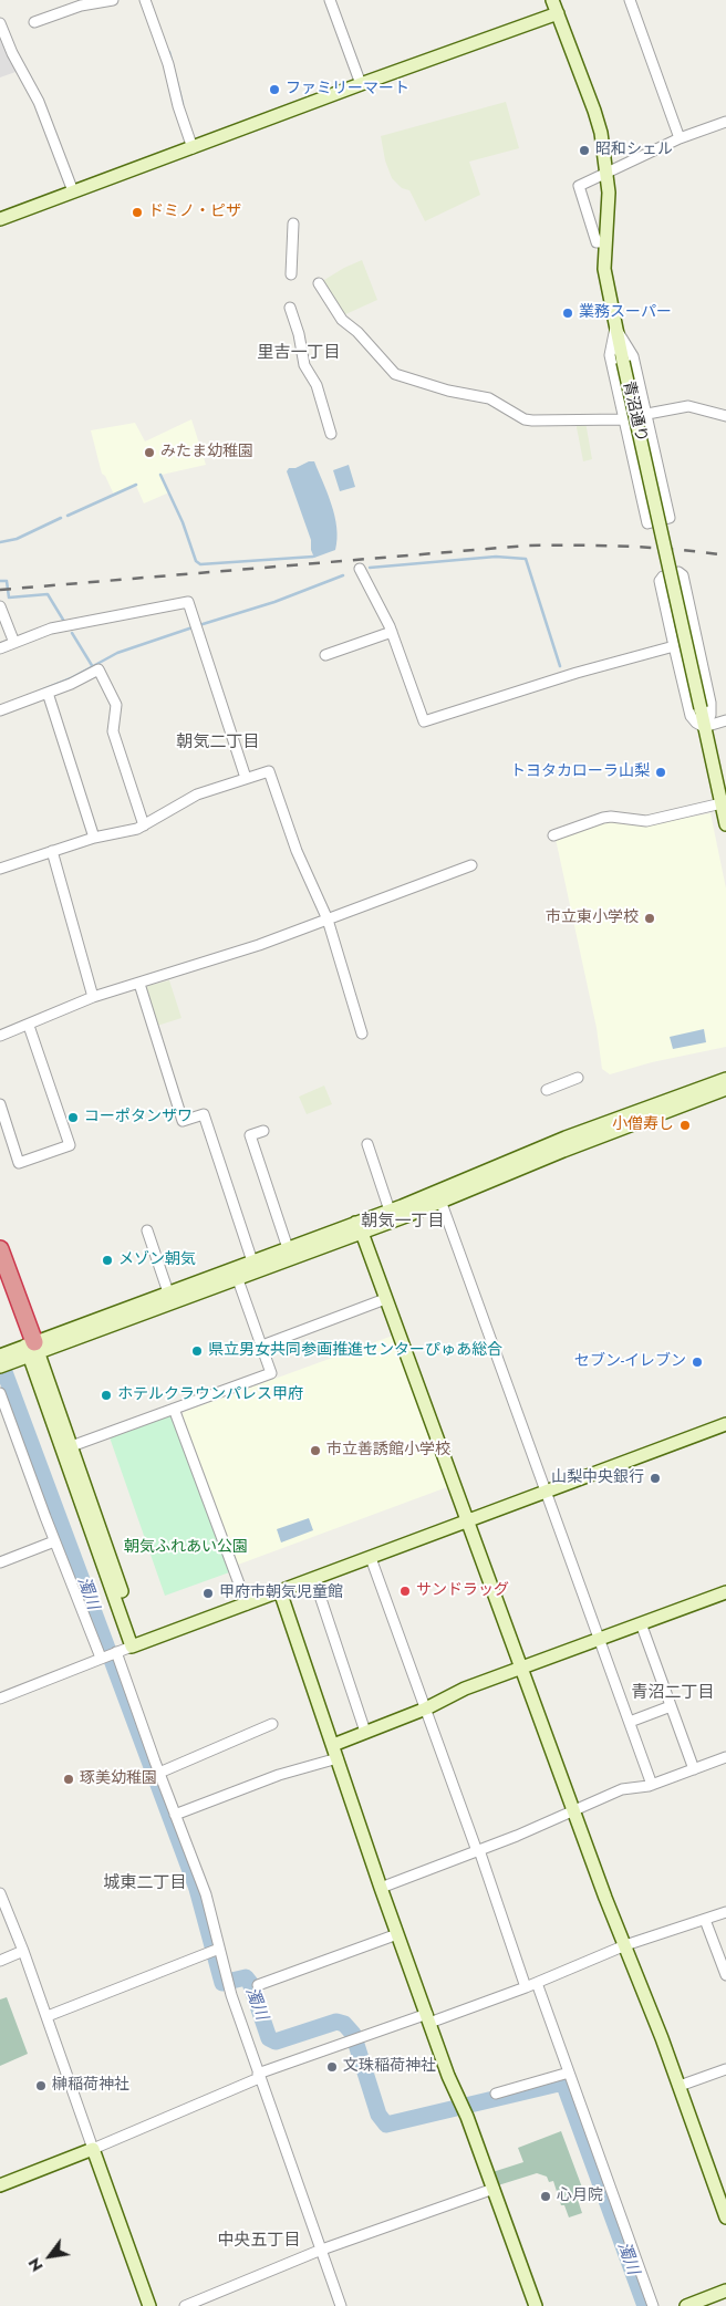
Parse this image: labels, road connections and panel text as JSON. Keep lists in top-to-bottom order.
{
  "streets": {
    "street": ["青沼通り"]
  },
  "districts": [
    "里吉一丁目",
    "朝気二丁目",
    "朝気一丁目",
    "青沼二丁目",
    "城東二丁目",
    "中央五丁目"
  ],
  "water": ["濁川"],
  "parks": ["朝気ふれあい公園"],
  "places": [
    "ファミリーマート",
    "昭和シェル",
    "ドミノ・ピザ",
    "業務スーパー",
    "みたま幼稚園",
    "トヨタカローラ山梨",
    "市立東小学校",
    "コーポタンザワ",
    "小僧寿し",
    "メゾン朝気",
    "県立男女共同参画推進センターぴゅあ総合",
    "セブン-イレブン",
    "ホテルクラウンパレス甲府",
    "市立善誘館小学校",
    "山梨中央銀行",
    "サンドラッグ",
    "甲府市朝気児童館",
    "琢美幼稚園",
    "文珠稲荷神社",
    "榊稲荷神社",
    "心月院"
  ],
  "north": "bottom left"
}
